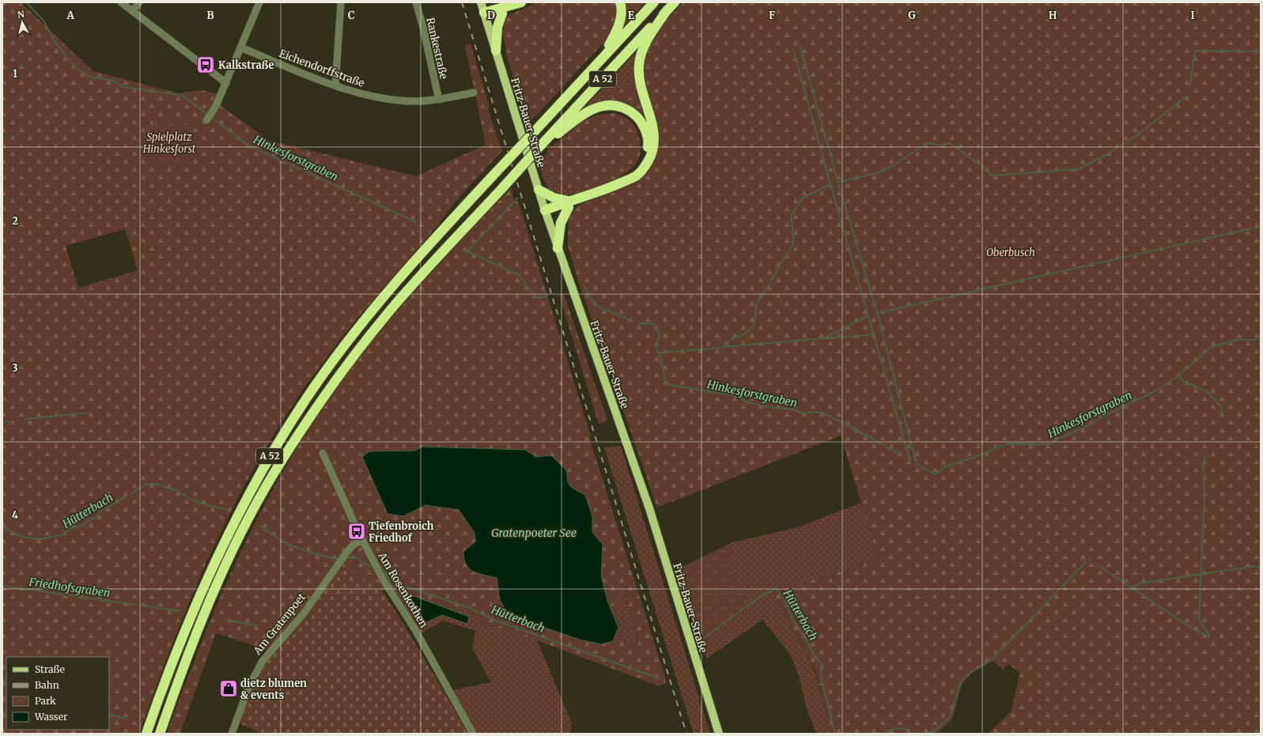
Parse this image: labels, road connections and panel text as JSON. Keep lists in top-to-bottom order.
{
  "streets": {
    "highway": ["A 52"],
    "main road": ["Fritz-Bauer-Straße"],
    "street": [
      "Rankestraße",
      "Eichendorffstraße",
      "Am Rosenkothen",
      "Am Gratenpoet"
    ]
  },
  "crossings": [
    ["Rankestraße", "Eichendorffstraße"],
    ["Am Rosenkothen", "Am Gratenpoet"]
  ],
  "water": [
    "Hinkesforstgraben",
    "Hütterbach",
    "Gratenpoeter See",
    "Friedhofsgraben"
  ],
  "parks": ["Spielplatz Hinkesforst", "Oberbusch"],
  "places": {
    "bus stop": ["Kalkstraße", "Tiefenbroich Friedhof"],
    "shop": ["dietz blumen & events"]
  },
  "legend": [
    "Straße",
    "Bahn",
    "Park",
    "Wasser"
  ],
  "north": "top",
  "grid": {
    "columns": [
      "A",
      "B",
      "C",
      "D",
      "E",
      "F",
      "G",
      "H",
      "I"
    ],
    "rows": [
      "1",
      "2",
      "3",
      "4"
    ]
  }
}
